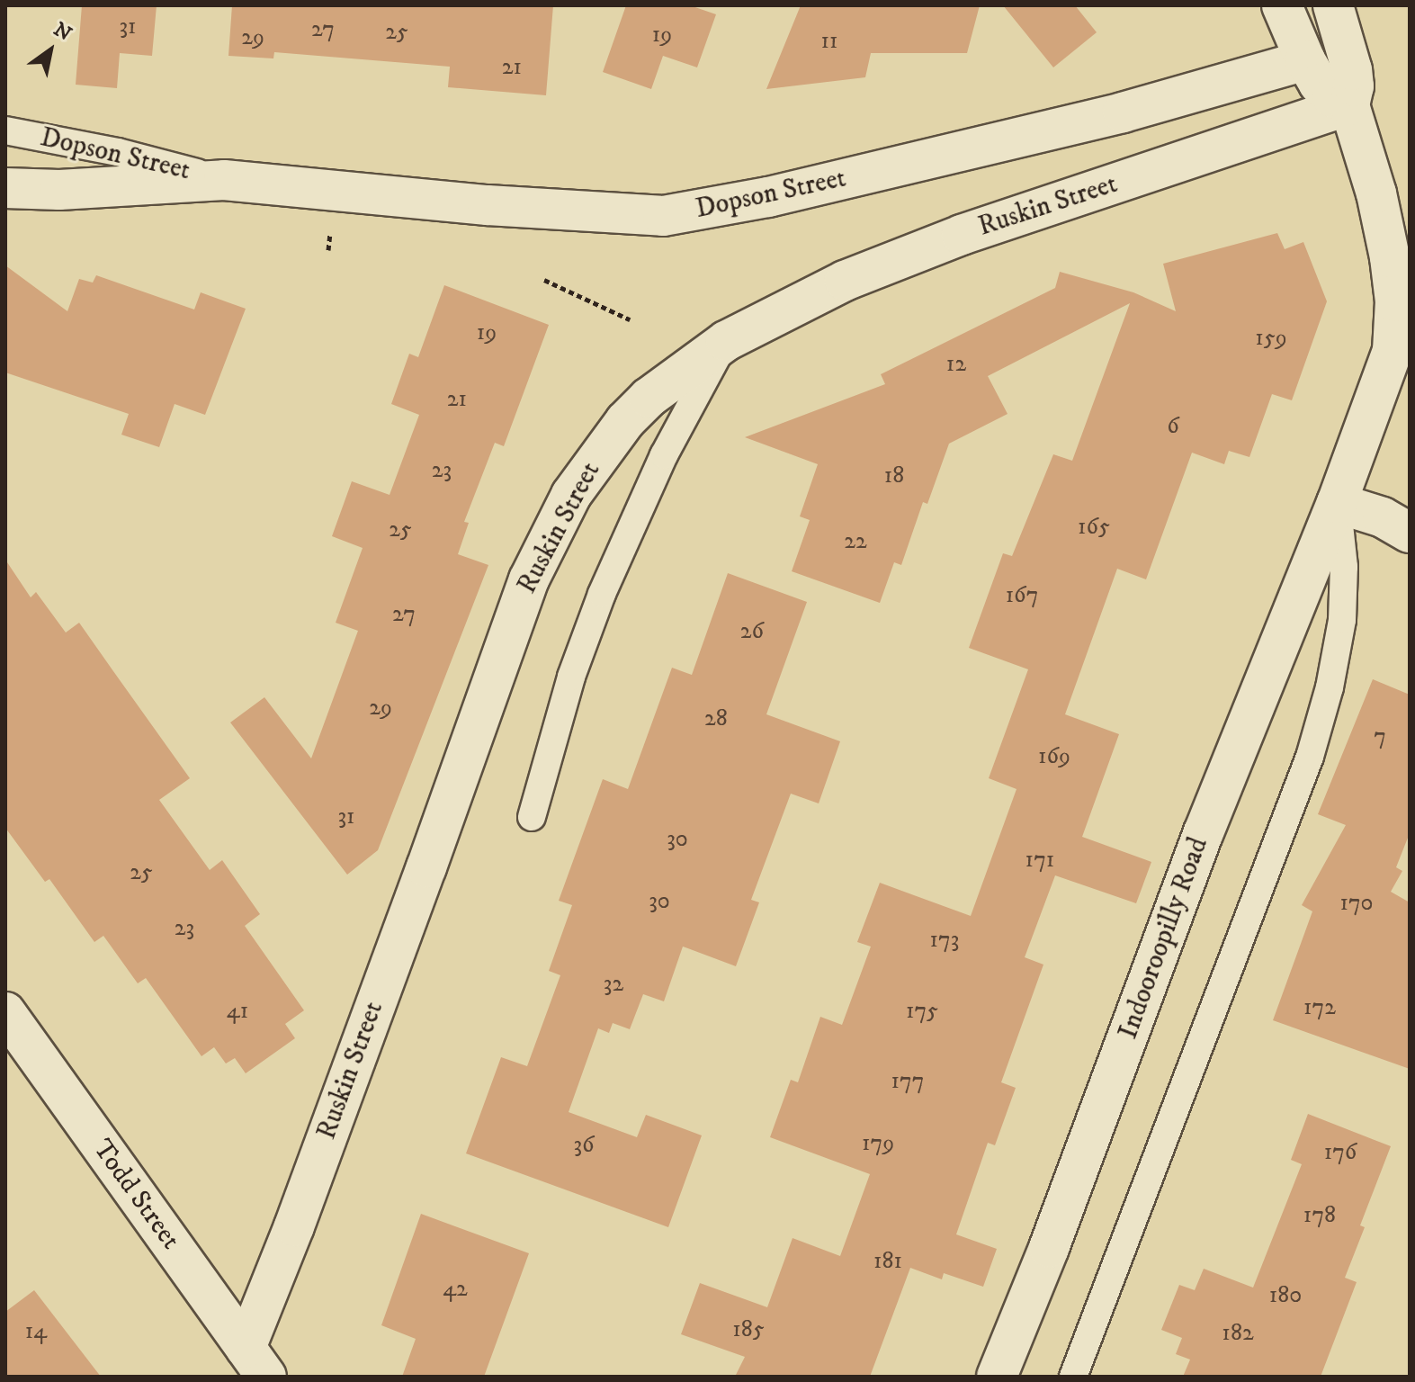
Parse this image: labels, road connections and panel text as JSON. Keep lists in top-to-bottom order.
{
  "streets": {
    "street": [
      "Dopson Street",
      "Ruskin Street",
      "Indooroopilly Road",
      "Todd Street"
    ]
  },
  "crossings": [
    ["Ruskin Street", "Indooroopilly Road"],
    ["Ruskin Street", "Todd Street"]
  ],
  "house_numbers": [
    "31",
    "27",
    "25",
    "19",
    "29",
    "11",
    "21",
    "19",
    "159",
    "12",
    "21",
    "6",
    "23",
    "18",
    "165",
    "25",
    "22",
    "167",
    "27",
    "26",
    "29",
    "28",
    "7",
    "169",
    "31",
    "30",
    "171",
    "25",
    "30",
    "170",
    "23",
    "173",
    "32",
    "172",
    "41",
    "175",
    "177",
    "179",
    "36",
    "176",
    "178",
    "181",
    "42",
    "180",
    "185",
    "14",
    "182"
  ],
  "north": "top right"
}
